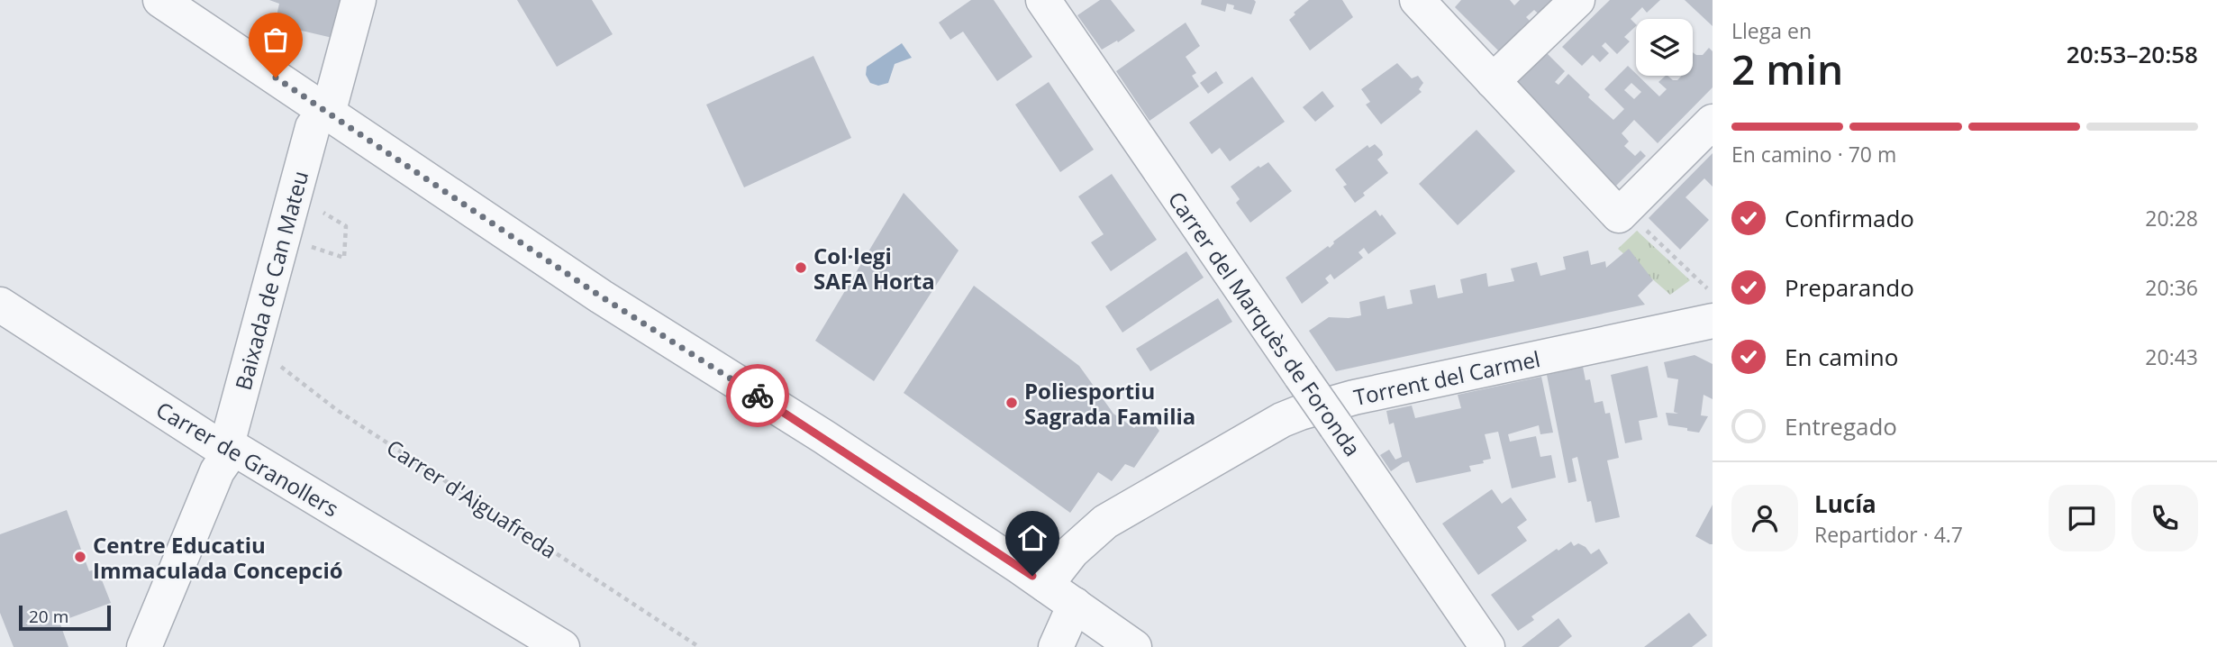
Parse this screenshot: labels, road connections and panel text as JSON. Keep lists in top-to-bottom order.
{
  "streets": {
    "street": [
      "Baixada de Can Mateu",
      "Carrer del Marquès de Foronda",
      "Torrent del Carmel",
      "Carrer de Granollers"
    ],
    "path": ["Carrer d'Aiguafreda"]
  },
  "crossings": [
    ["Baixada de Can Mateu", "Carrer de Granollers"],
    ["Baixada de Can Mateu", "Carrer d'Aiguafreda"]
  ],
  "places": ["Col·legi SAFA Horta", "Poliesportiu Sagrada Familia", "Centre Educatiu Immaculada Concepció"],
  "scale_bar": "20 m",
  "page": {
    "heading": ["2 min", "Llega en", "20:53–20:58"],
    "panel": ["Lucía", "Repartidor · 4.7"],
    "bar": "En camino · 70 m",
    "list": [
      ["Confirmado", "20:28"],
      ["Preparando", "20:36"],
      ["En camino", "20:43"],
      "Entregado"
    ],
    "scale": "20 m"
  }
}
